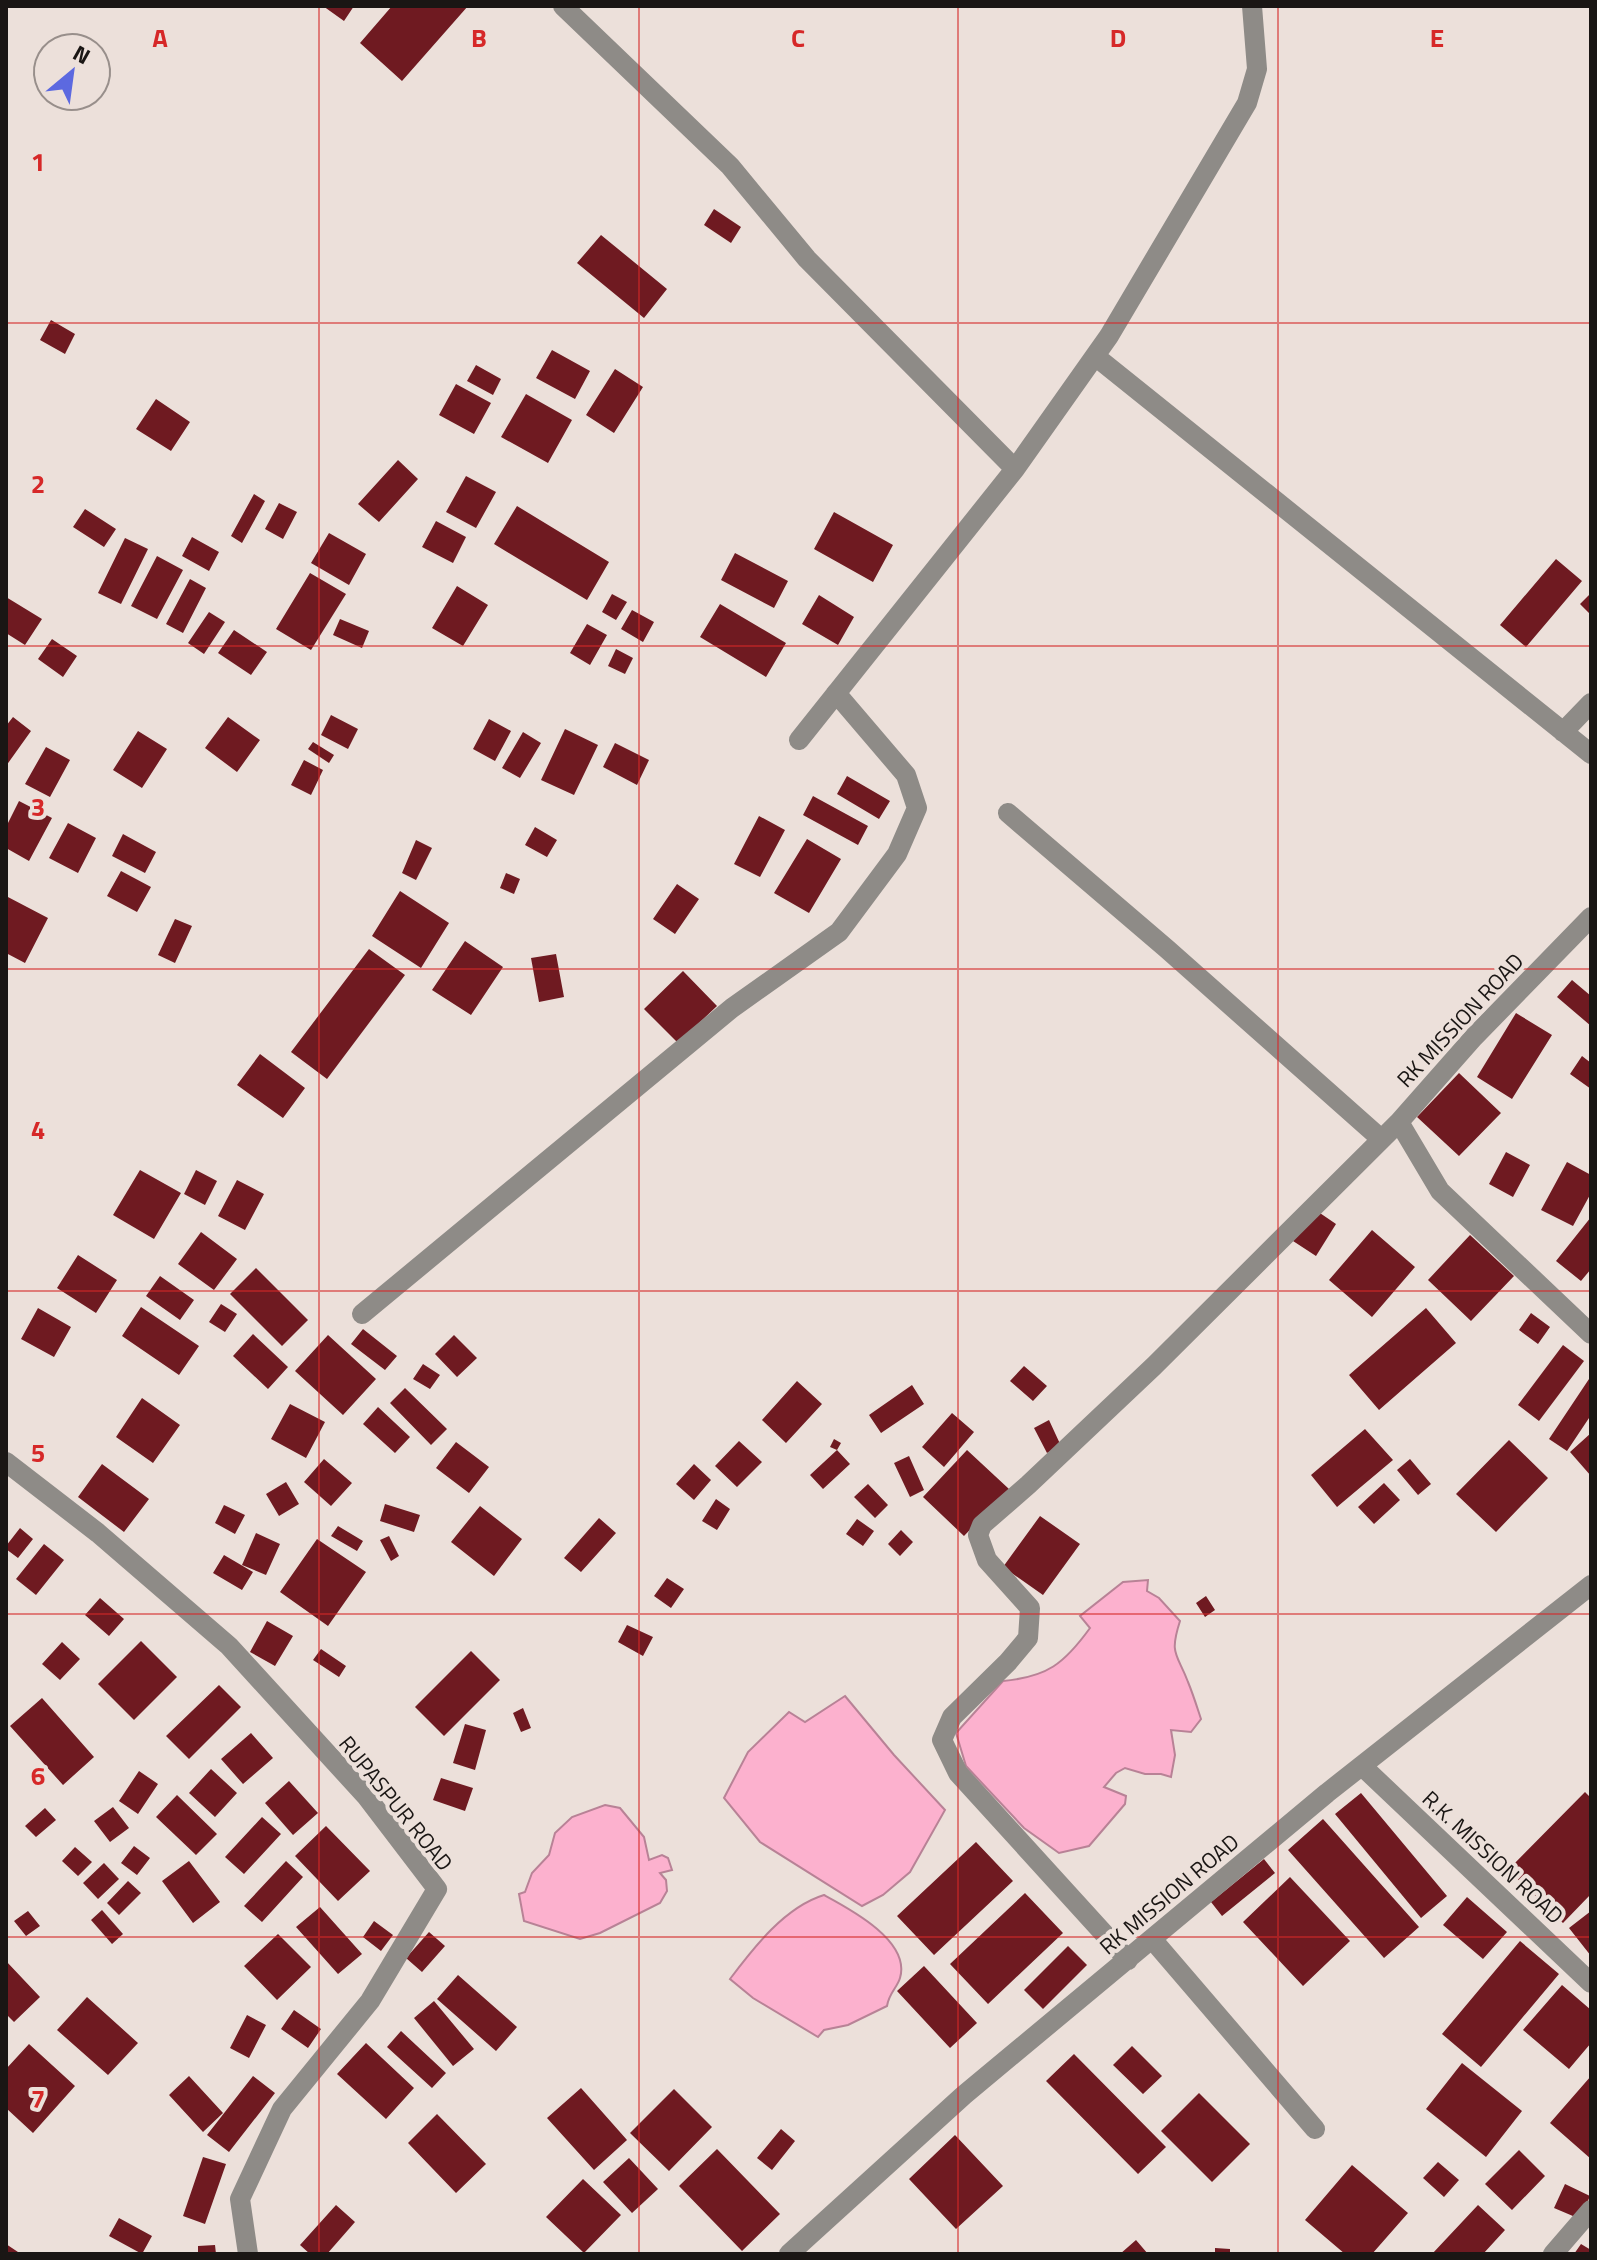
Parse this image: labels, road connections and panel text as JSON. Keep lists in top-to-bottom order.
{
  "streets": {
    "street": ["RK MISSION ROAD", "RUPASPUR ROAD", "R.K. MISSION ROAD"]
  },
  "crossings": [
    ["RK MISSION ROAD", "R.K. MISSION ROAD"]
  ],
  "north": "top right",
  "grid": {
    "columns": [
      "A",
      "B",
      "C",
      "D",
      "E"
    ],
    "rows": [
      "1",
      "2",
      "3",
      "4",
      "5",
      "6",
      "7"
    ]
  }
}
